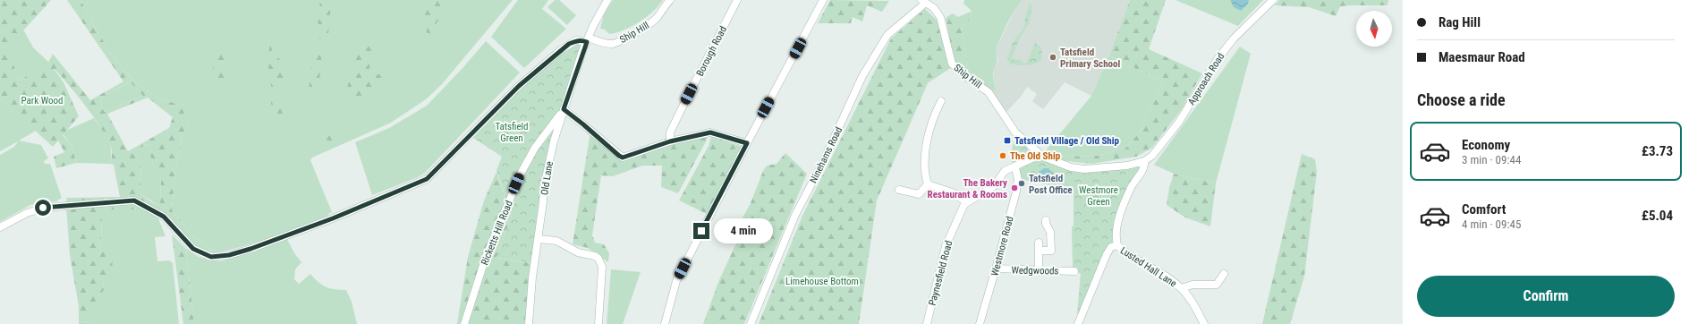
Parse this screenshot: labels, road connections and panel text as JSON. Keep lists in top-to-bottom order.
{
  "streets": {
    "street": [
      "Ship Hill",
      "Borough Road",
      "Approach Road",
      "Ninehams Road",
      "Old Lane",
      "Ricketts Hill Road",
      "Westmore Road",
      "Lusted Hall Lane",
      "Wedgwoods",
      "Paynesfield Road"
    ]
  },
  "crossings": [
    ["Ship Hill", "Ninehams Road"],
    ["Ship Hill", "Old Lane"],
    ["Approach Road", "Lusted Hall Lane"],
    ["Old Lane", "Ricketts Hill Road"],
    ["Westmore Road", "Wedgwoods"]
  ],
  "parks": [
    "Park Wood",
    "Tatsfield Green",
    "Westmore Green",
    "Limehouse Bottom"
  ],
  "places": {
    "other": [
      "Tatsfield Primary School",
      "The Old Ship",
      "Tatsfield Post Office",
      "The Bakery Restaurant & Rooms"
    ],
    "transit": ["Tatsfield Village / Old Ship"]
  },
  "north": "bottom",
  "page": {
    "banner": ["Rag Hill", "Maesmaur Road"],
    "heading": "Choose a ride",
    "list": [
      {
        "name": "Economy",
        "note": "3 min · 09:44",
        "value": "£3.73"
      },
      {
        "name": "Comfort",
        "note": "4 min · 09:45",
        "value": "£5.04"
      }
    ],
    "bubble": "4 min",
    "buttons": "Confirm"
  }
}
